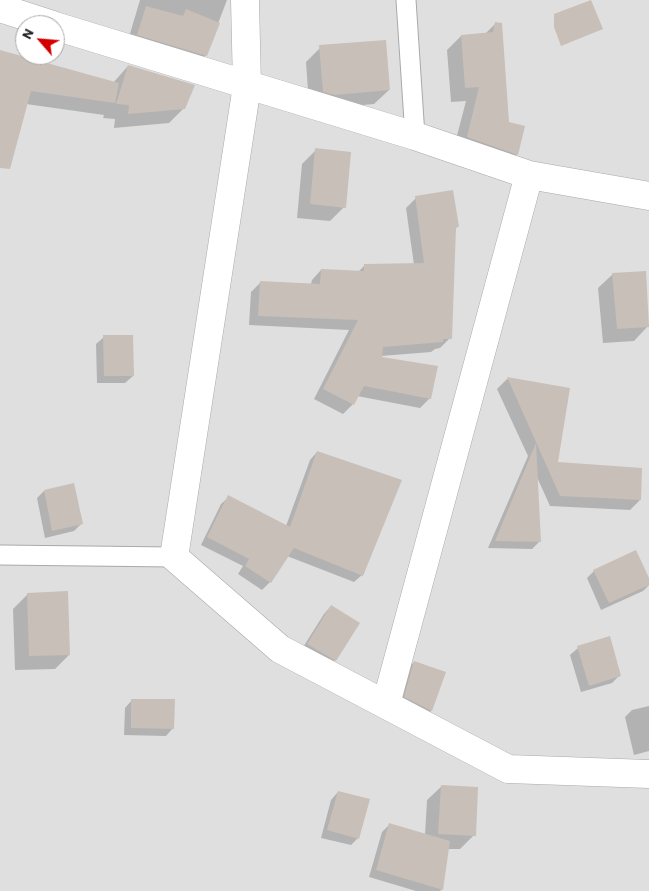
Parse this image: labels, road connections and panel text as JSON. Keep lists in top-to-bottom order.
{
  "north": "top left"
}
